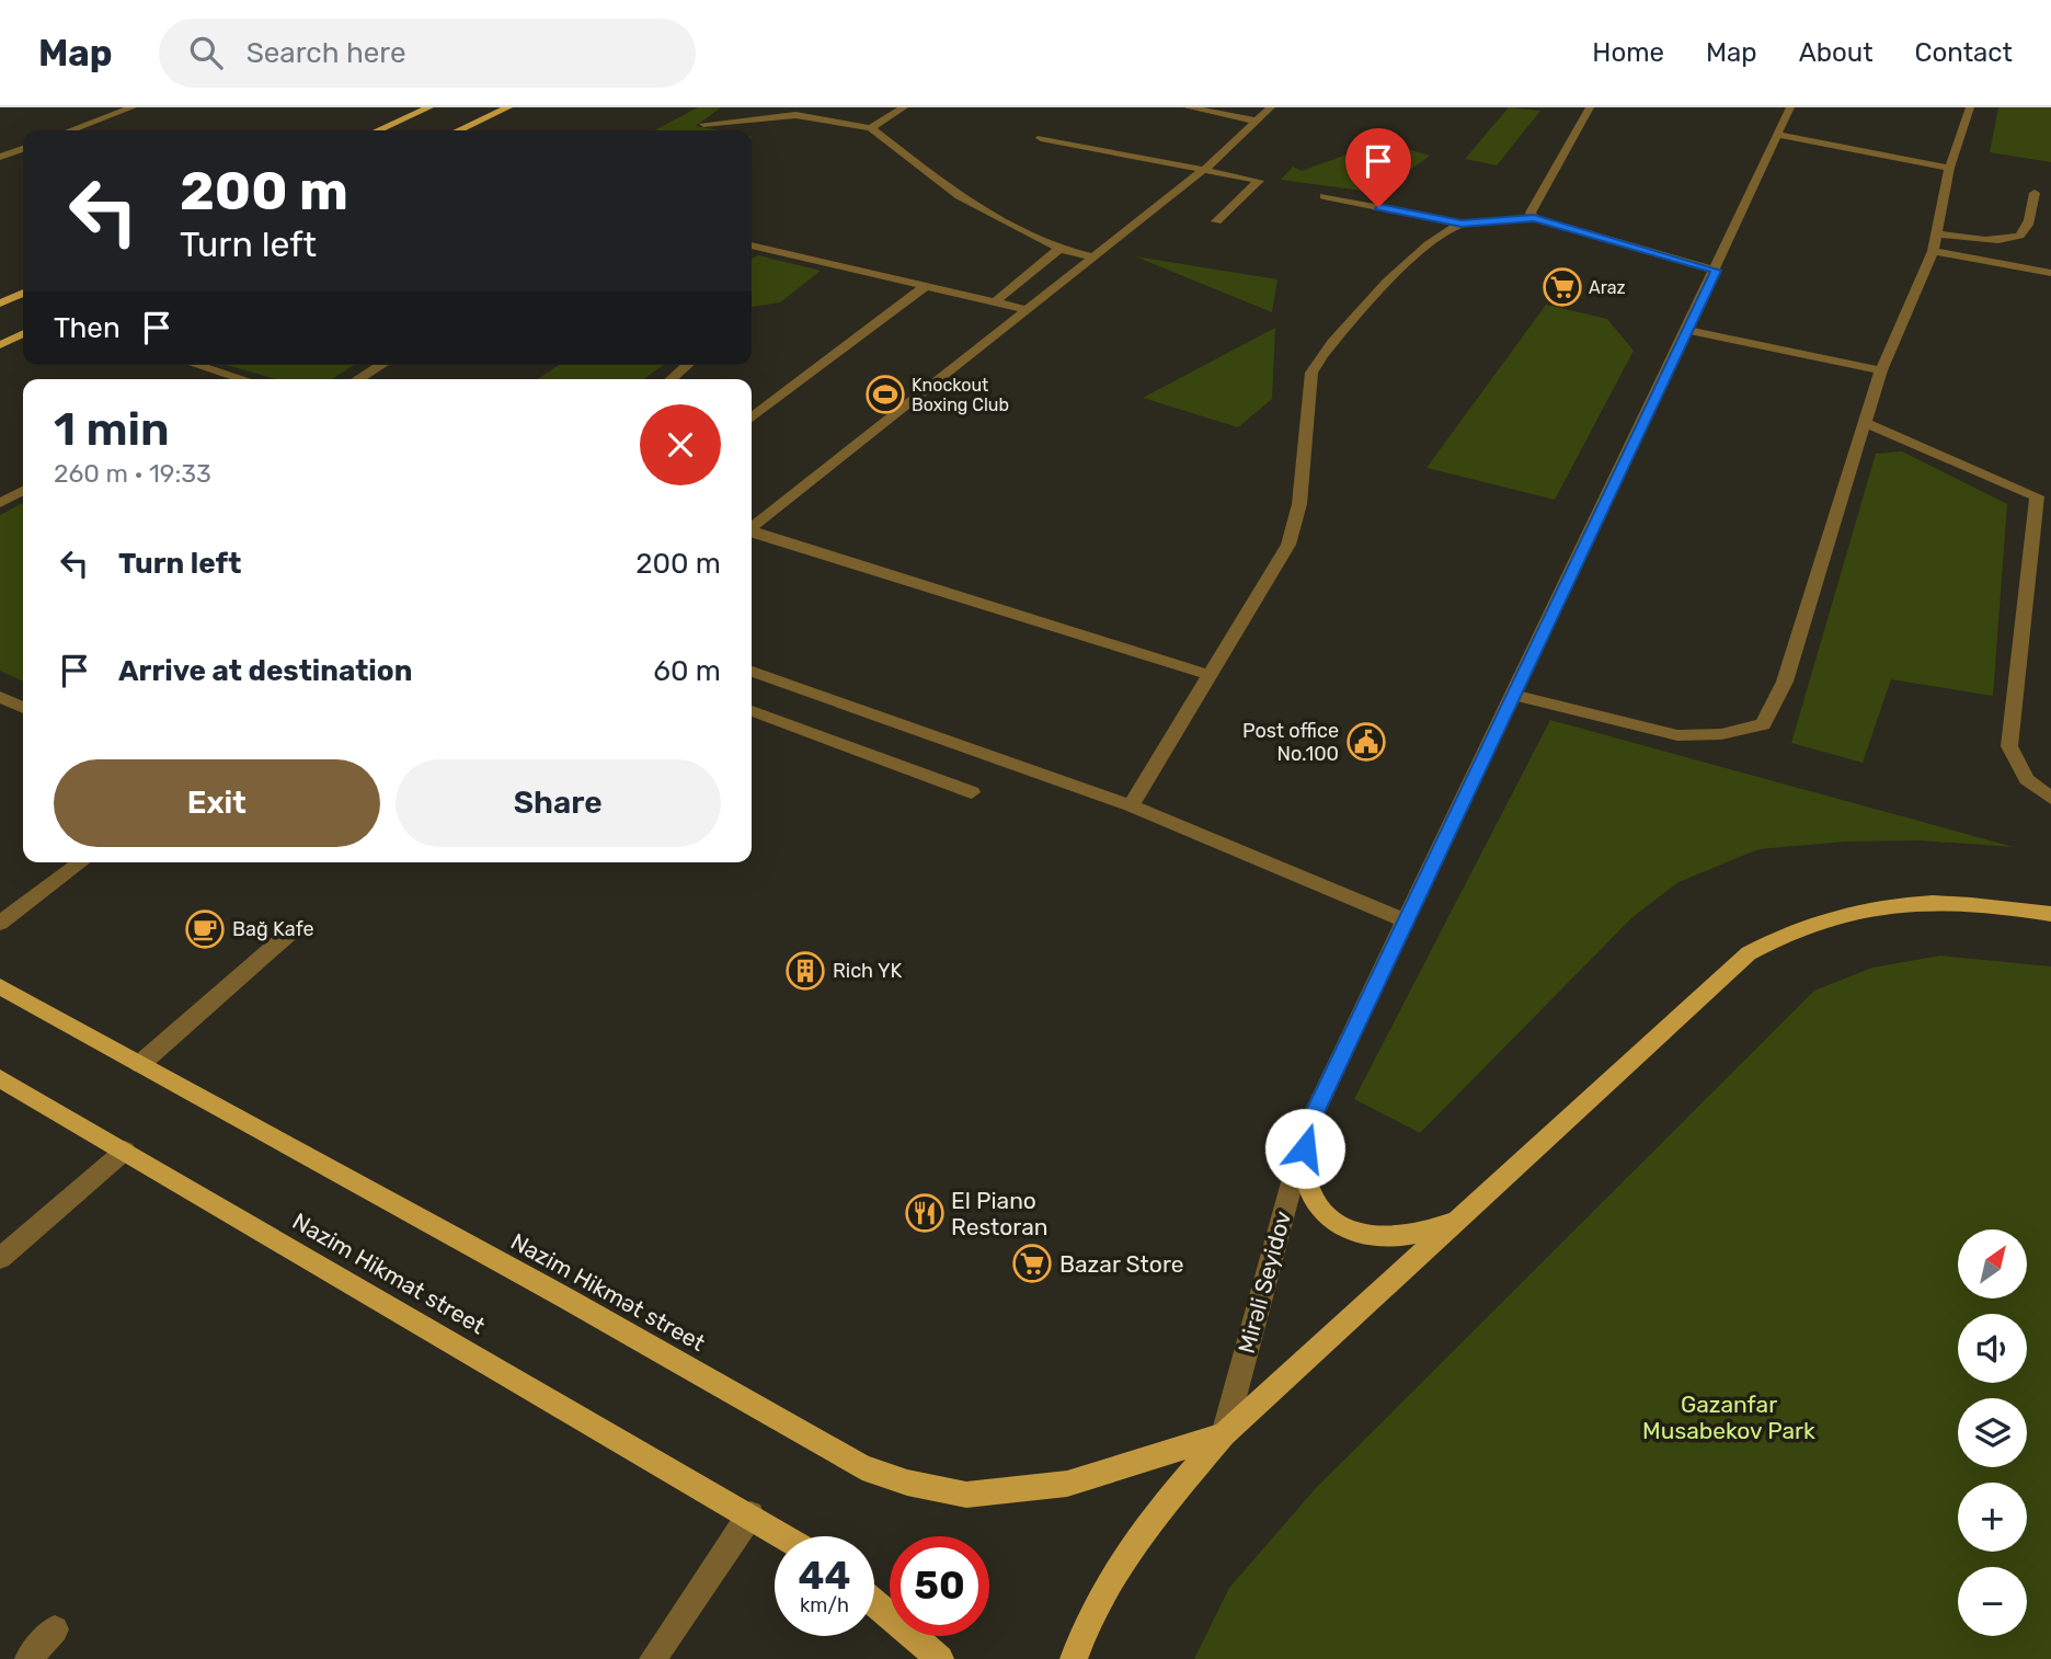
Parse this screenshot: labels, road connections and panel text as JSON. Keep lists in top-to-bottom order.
{
  "streets": {
    "main road": ["Nazim Hikmat street", "Nazim Hikmət street"],
    "street": ["Mirəli Seyidov"]
  },
  "crossings": [
    ["Mirəli Seyidov", "Nazim Hikmət street"]
  ],
  "parks": ["Gazanfar Musabekov Park"],
  "places": {
    "supermarket": ["Araz", "Bazar Store"],
    "sports": ["Knockout Boxing Club"],
    "public building": ["Post office No.100"],
    "cafe": ["Bağ Kafe"],
    "building": ["Rich YK"],
    "restaurant": ["El Piano Restoran"]
  },
  "north": "top right",
  "page": {
    "header": "Map",
    "search": "Search here",
    "nav": [
      "Home",
      "Map",
      "About",
      "Contact"
    ],
    "turn": ["200 m", "Turn left"],
    "then": "Then",
    "heading": ["1 min", "260 m · 19:33"],
    "list": [
      {
        "name": "Turn left",
        "value": "200 m"
      },
      {
        "name": "Arrive at destination",
        "value": "60 m"
      }
    ],
    "buttons": ["Exit", "Share"],
    "map_buttons": ["+", "−"],
    "speed": "44 km/h",
    "limit": "50"
  }
}
